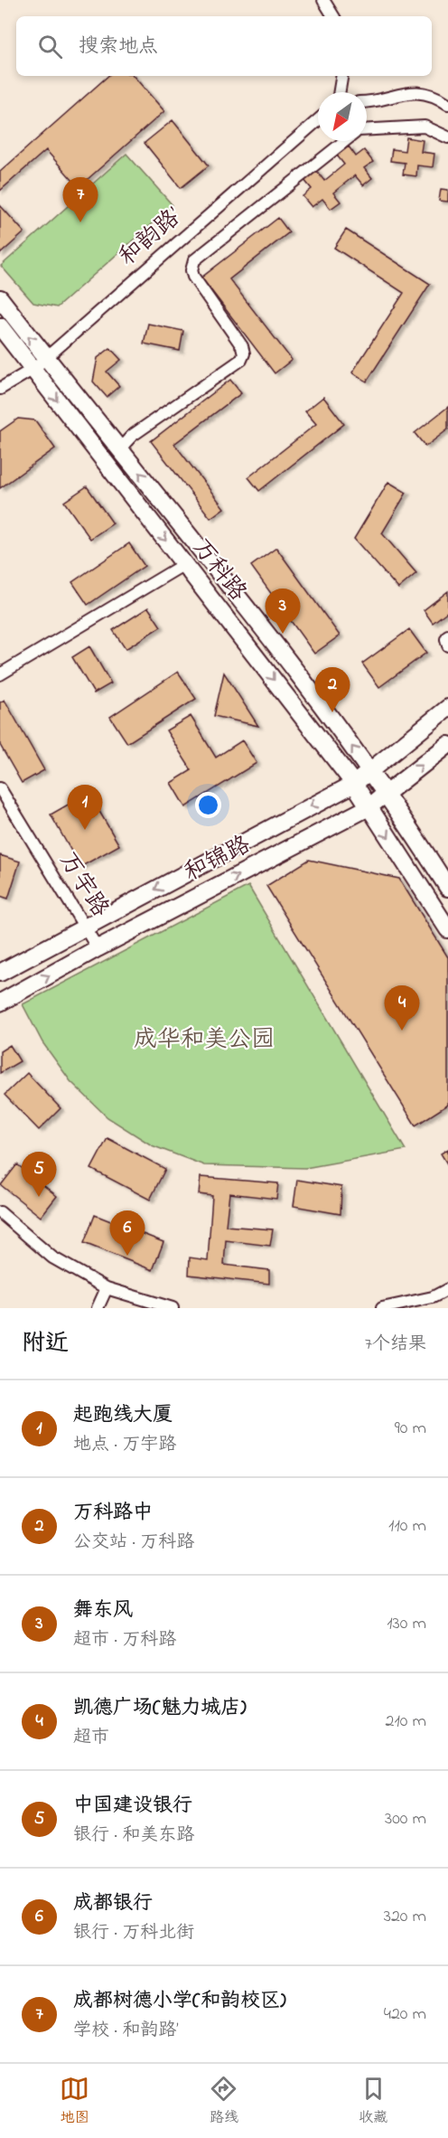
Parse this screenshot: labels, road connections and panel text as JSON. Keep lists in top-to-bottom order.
{
  "streets": {
    "main road": ["万科路", "和锦路"],
    "street": ["和韵路’", "万宇路"]
  },
  "crossings": [
    ["和韵路’", "万科路"],
    ["万科路", "和锦路"],
    ["和锦路", "万宇路"]
  ],
  "parks": ["成华和美公园"],
  "north": "bottom left",
  "page": {
    "search": "搜索地点",
    "pins": [
      "7",
      "3",
      "2",
      "1",
      "4",
      "5",
      "6"
    ],
    "heading": ["附近", "7个结果"],
    "list": [
      {
        "mark": "1",
        "name": "起跑线大厦",
        "note": "地点 · 万宇路",
        "value": "90 m"
      },
      {
        "mark": "2",
        "name": "万科路中",
        "note": "公交站 · 万科路",
        "value": "110 m"
      },
      {
        "mark": "3",
        "name": "舞东风",
        "note": "超市 · 万科路",
        "value": "130 m"
      },
      {
        "mark": "4",
        "name": "凯德广场(魅力城店)",
        "note": "超市",
        "value": "210 m"
      },
      {
        "mark": "5",
        "name": "中国建设银行",
        "note": "银行 · 和美东路",
        "value": "300 m"
      },
      {
        "mark": "6",
        "name": "成都银行",
        "note": "银行 · 万科北街",
        "value": "320 m"
      },
      {
        "mark": "7",
        "name": "成都树德小学(和韵校区)",
        "note": "学校 · 和韵路’",
        "value": "420 m"
      }
    ],
    "nav": ["地图", "路线", "收藏"]
  }
}
